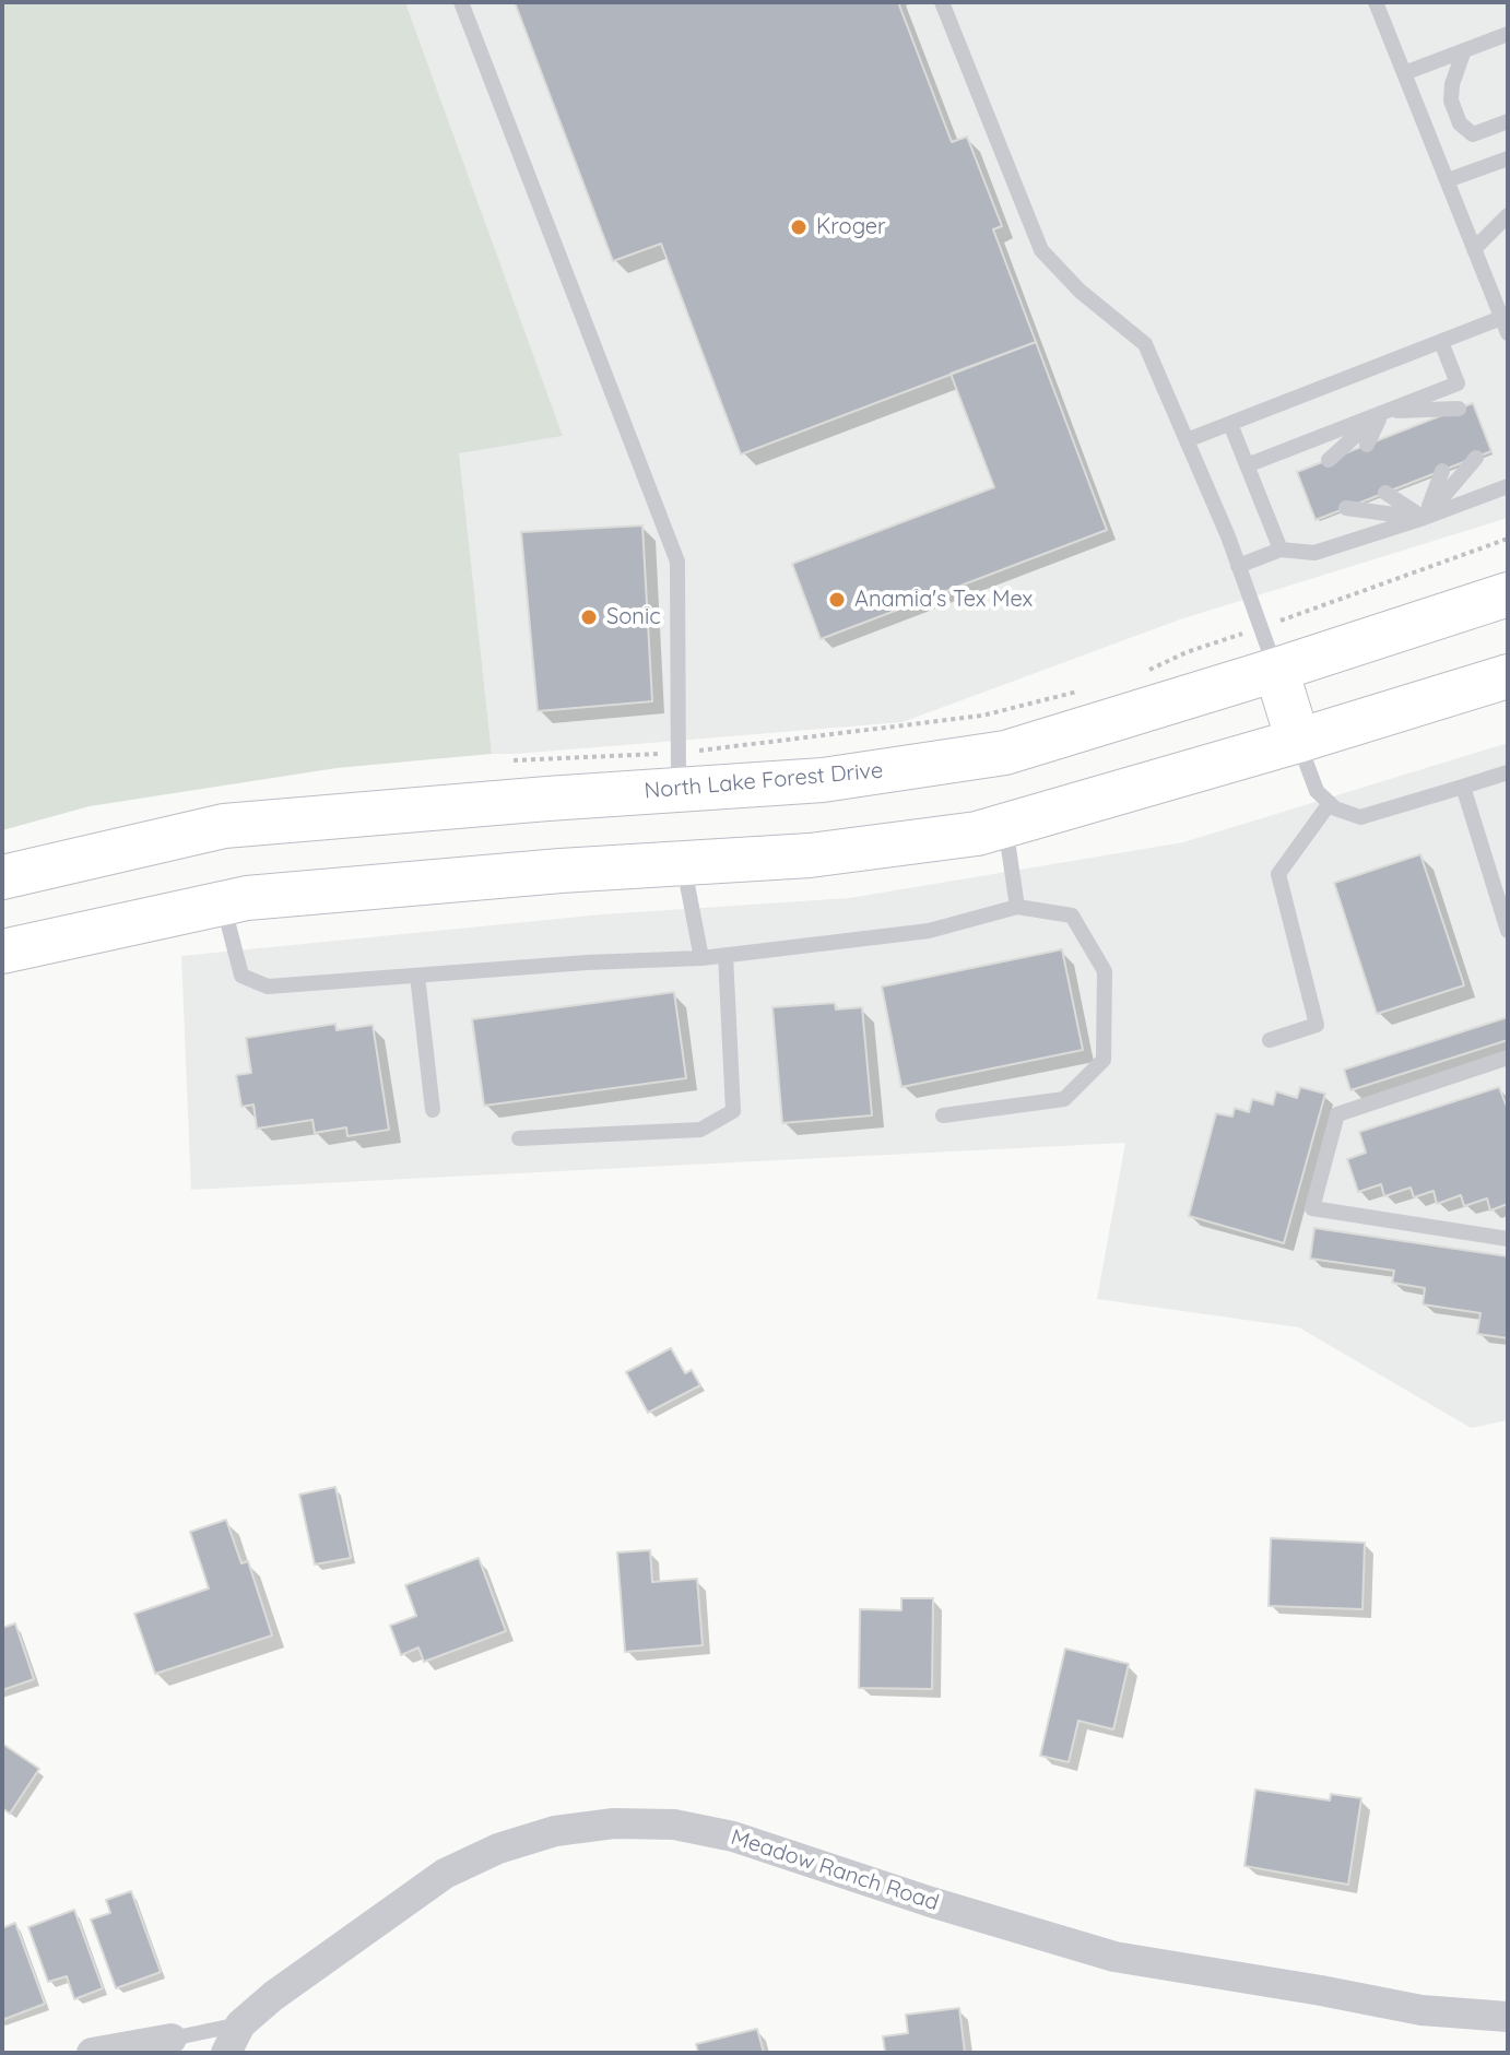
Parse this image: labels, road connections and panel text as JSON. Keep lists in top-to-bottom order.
{
  "streets": {
    "main road": ["North Lake Forest Drive"],
    "street": ["Meadow Ranch Road"]
  },
  "places": ["Kroger", "Anamia's Tex Mex", "Sonic"]
}
